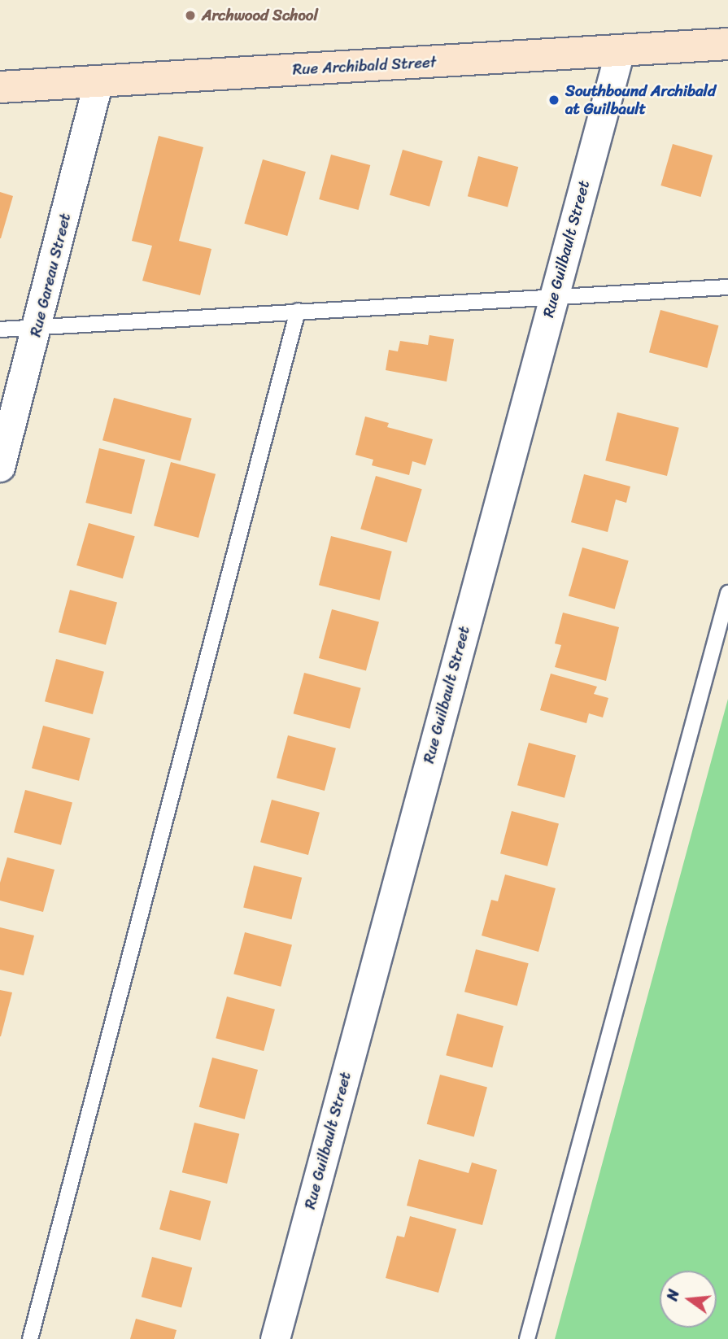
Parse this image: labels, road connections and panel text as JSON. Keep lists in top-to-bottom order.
{
  "streets": {
    "main road": ["Rue Archibald Street"],
    "street": ["Rue Guilbault Street", "Rue Gareau Street"]
  },
  "crossings": [
    ["Rue Archibald Street", "Rue Guilbault Street"],
    ["Rue Archibald Street", "Rue Gareau Street"]
  ],
  "places": ["Archwood School", "Southbound Archibald at Guilbault"],
  "north": "left"
}
